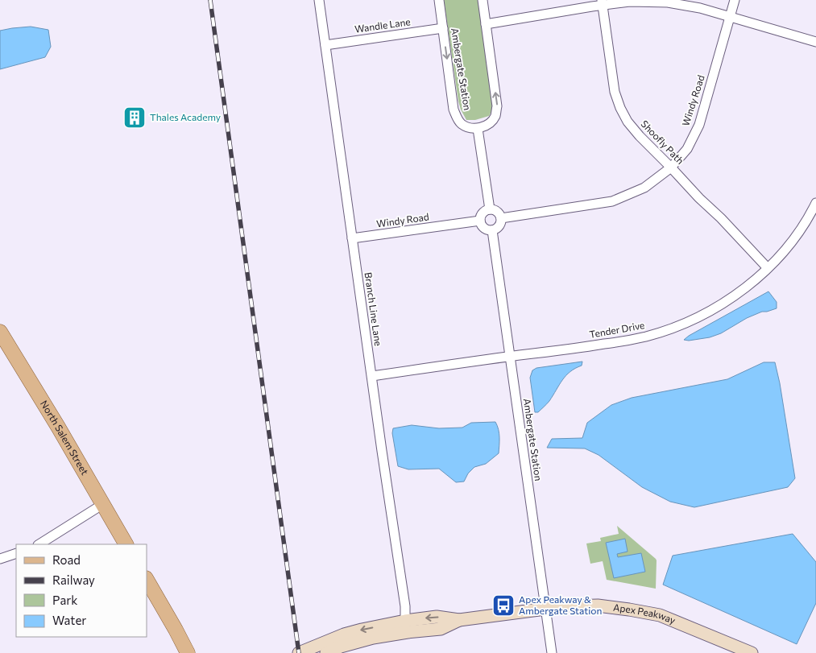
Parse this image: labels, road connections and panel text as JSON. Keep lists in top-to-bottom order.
{
  "streets": {
    "main road": ["North Salem Street", "Apex Peakway"],
    "street": [
      "Wandle Lane",
      "Ambergate Station",
      "Windy Road",
      "Shoofly Path",
      "Branch Line Lane",
      "Tender Drive"
    ]
  },
  "crossings": [
    ["Wandle Lane", "Ambergate Station"],
    ["Wandle Lane", "Branch Line Lane"],
    ["Ambergate Station", "Windy Road"],
    ["Ambergate Station", "Tender Drive"],
    ["Ambergate Station", "Apex Peakway"],
    ["Windy Road", "Shoofly Path"],
    ["Windy Road", "Branch Line Lane"],
    ["Shoofly Path", "Tender Drive"],
    ["Branch Line Lane", "Tender Drive"],
    ["Branch Line Lane", "Apex Peakway"]
  ],
  "places": {
    "building": ["Thales Academy"],
    "bus stop": ["Apex Peakway & Ambergate Station"]
  },
  "legend": [
    "Road",
    "Railway",
    "Park",
    "Water"
  ]
}
